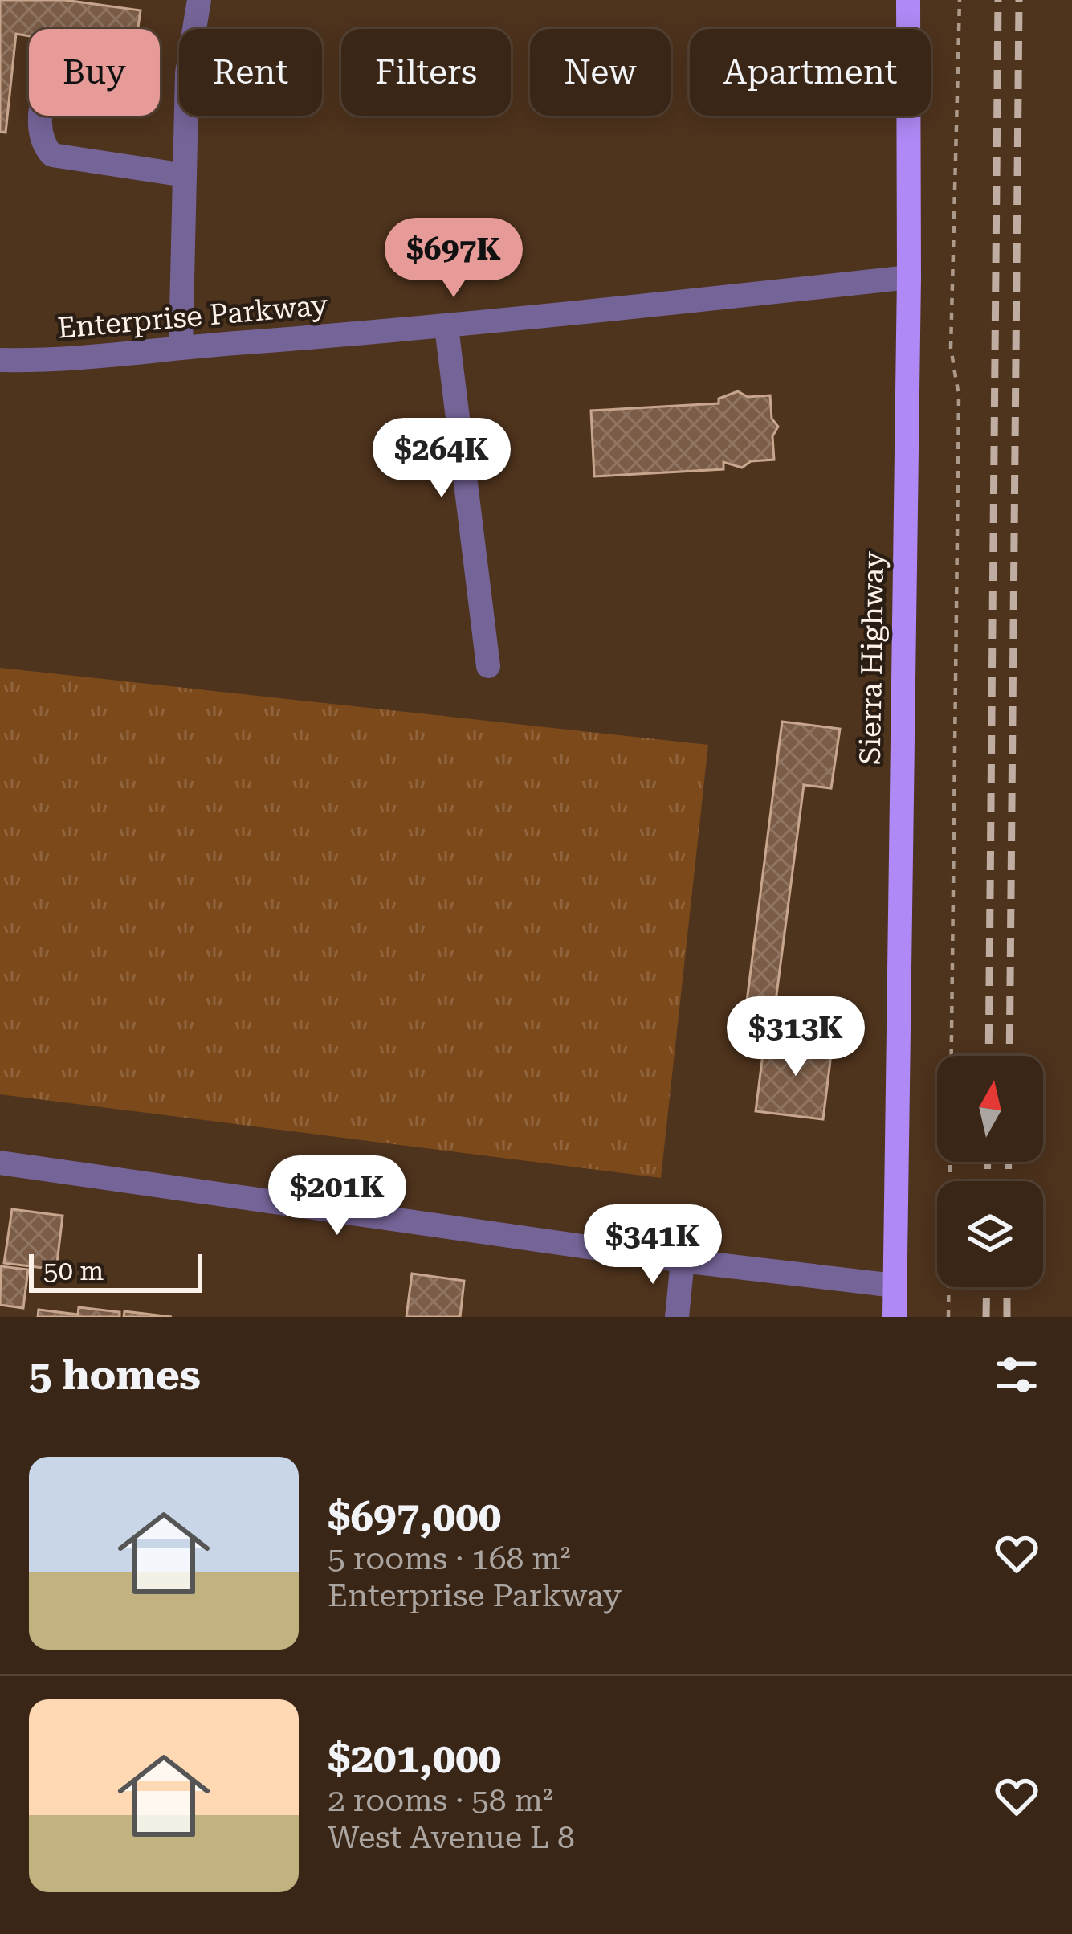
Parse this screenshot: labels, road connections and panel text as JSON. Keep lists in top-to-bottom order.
{
  "streets": {
    "main road": ["Sierra Highway"],
    "street": ["Enterprise Parkway"]
  },
  "crossings": [
    ["Enterprise Parkway", "Sierra Highway"]
  ],
  "scale_bar": "50 m",
  "north": "top",
  "page": {
    "chip": [
      "Buy",
      "Rent",
      "Filters",
      "New",
      "Apartment"
    ],
    "price": [
      "$697K",
      "$264K",
      "$313K",
      "$201K",
      "$341K"
    ],
    "scale": "50 m",
    "heading": "5 homes",
    "list": [
      {
        "name": "$697,000",
        "note": "5 rooms · 168 m² · Enterprise Parkway"
      },
      {
        "name": "$201,000",
        "note": "2 rooms · 58 m² · West Avenue L 8"
      }
    ]
  }
}
